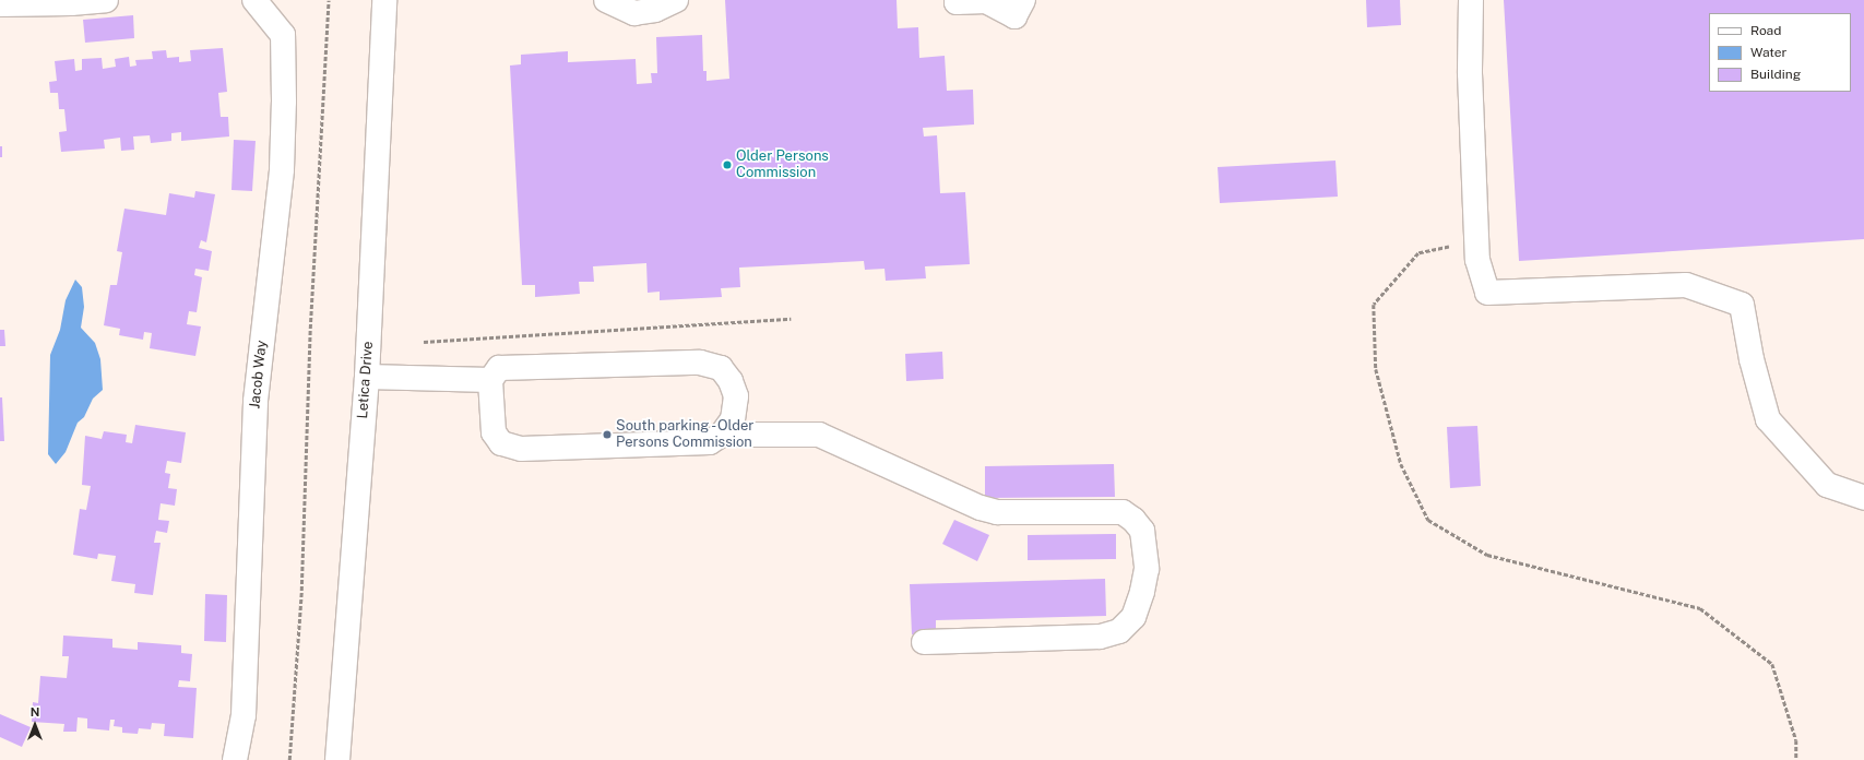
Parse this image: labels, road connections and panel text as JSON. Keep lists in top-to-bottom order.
{
  "streets": {
    "street": ["Jacob Way", "Letica Drive"]
  },
  "places": ["Older Persons Commission", "South parking - Older Persons Commission"],
  "legend": ["Road", "Water", "Building"],
  "north": "top"
}
